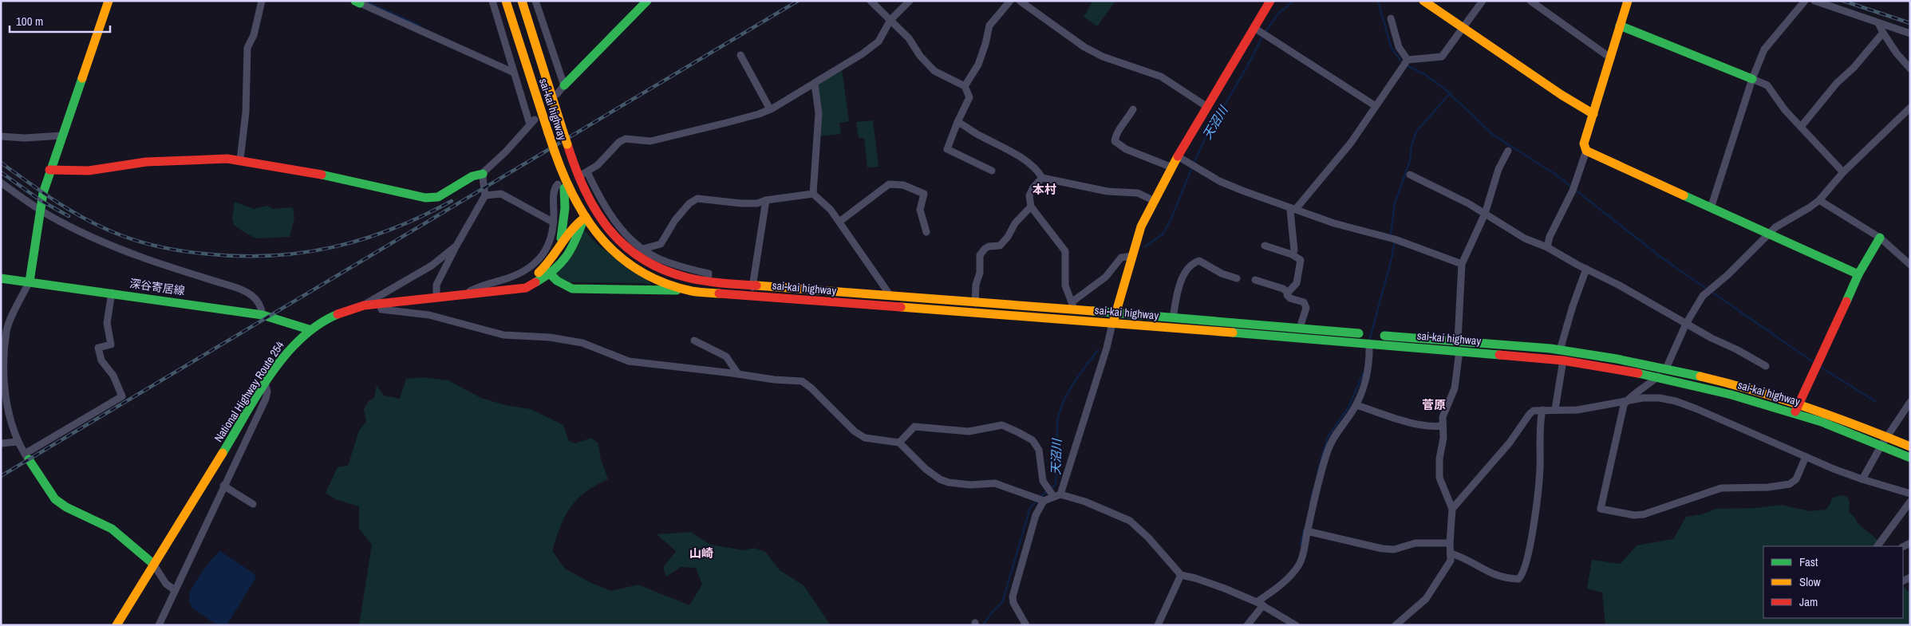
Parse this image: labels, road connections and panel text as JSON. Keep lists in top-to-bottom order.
{
  "streets": {
    "main road": ["sai-kai highway", "深谷寄居線", "National Highway Route 254"]
  },
  "crossings": [
    ["sai-kai highway", "National Highway Route 254"],
    ["深谷寄居線", "National Highway Route 254"]
  ],
  "districts": ["本村", "菅原", "山崎"],
  "water": ["天沼川"],
  "legend": ["Fast", "Slow", "Jam"],
  "scale_bar": "100 m"
}
